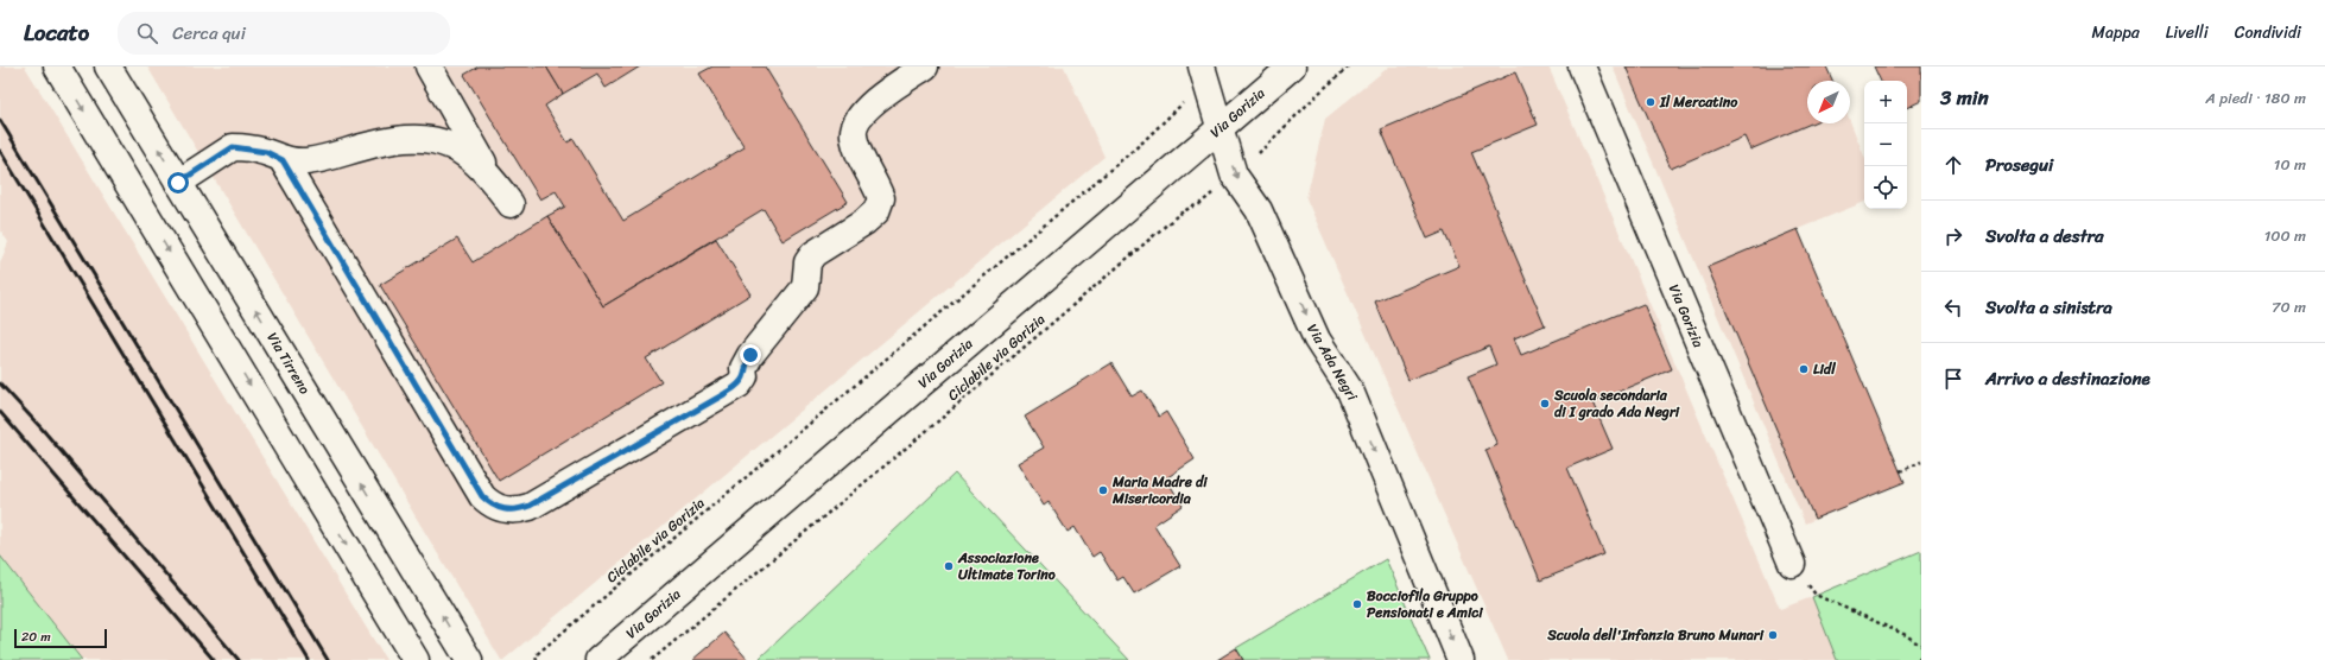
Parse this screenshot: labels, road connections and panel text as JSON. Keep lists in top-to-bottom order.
{
  "streets": {
    "street": ["Via Gorizia", "Via Ada Negri", "Via Tirreno"],
    "path": ["Ciclabile via Gorizia"]
  },
  "crossings": [
    ["Via Gorizia", "Via Ada Negri"],
    ["Ciclabile via Gorizia", "Via Ada Negri"]
  ],
  "one_way": ["Via Ada Negri"],
  "places": [
    "Il Mercatino",
    "Lidl",
    "Scuola secondaria di I grado Ada Negri",
    "Maria Madre di Misericordia",
    "Associazione Ultimate Torino",
    "Bocciofila Gruppo Pensionati e Amici",
    "Scuola dell'Infanzia Bruno Munari"
  ],
  "scale_bar": "20 m",
  "north": "bottom left",
  "page": {
    "header": "Locato",
    "search": "Cerca qui",
    "nav": ["Mappa", "Livelli", "Condividi"],
    "heading": ["3 min", "A piedi · 180 m"],
    "map_buttons": ["+", "−"],
    "list": [
      ["Prosegui", "10 m"],
      ["Svolta a destra", "100 m"],
      ["Svolta a sinistra", "70 m"],
      "Arrivo a destinazione"
    ],
    "scale": "20 m"
  }
}
